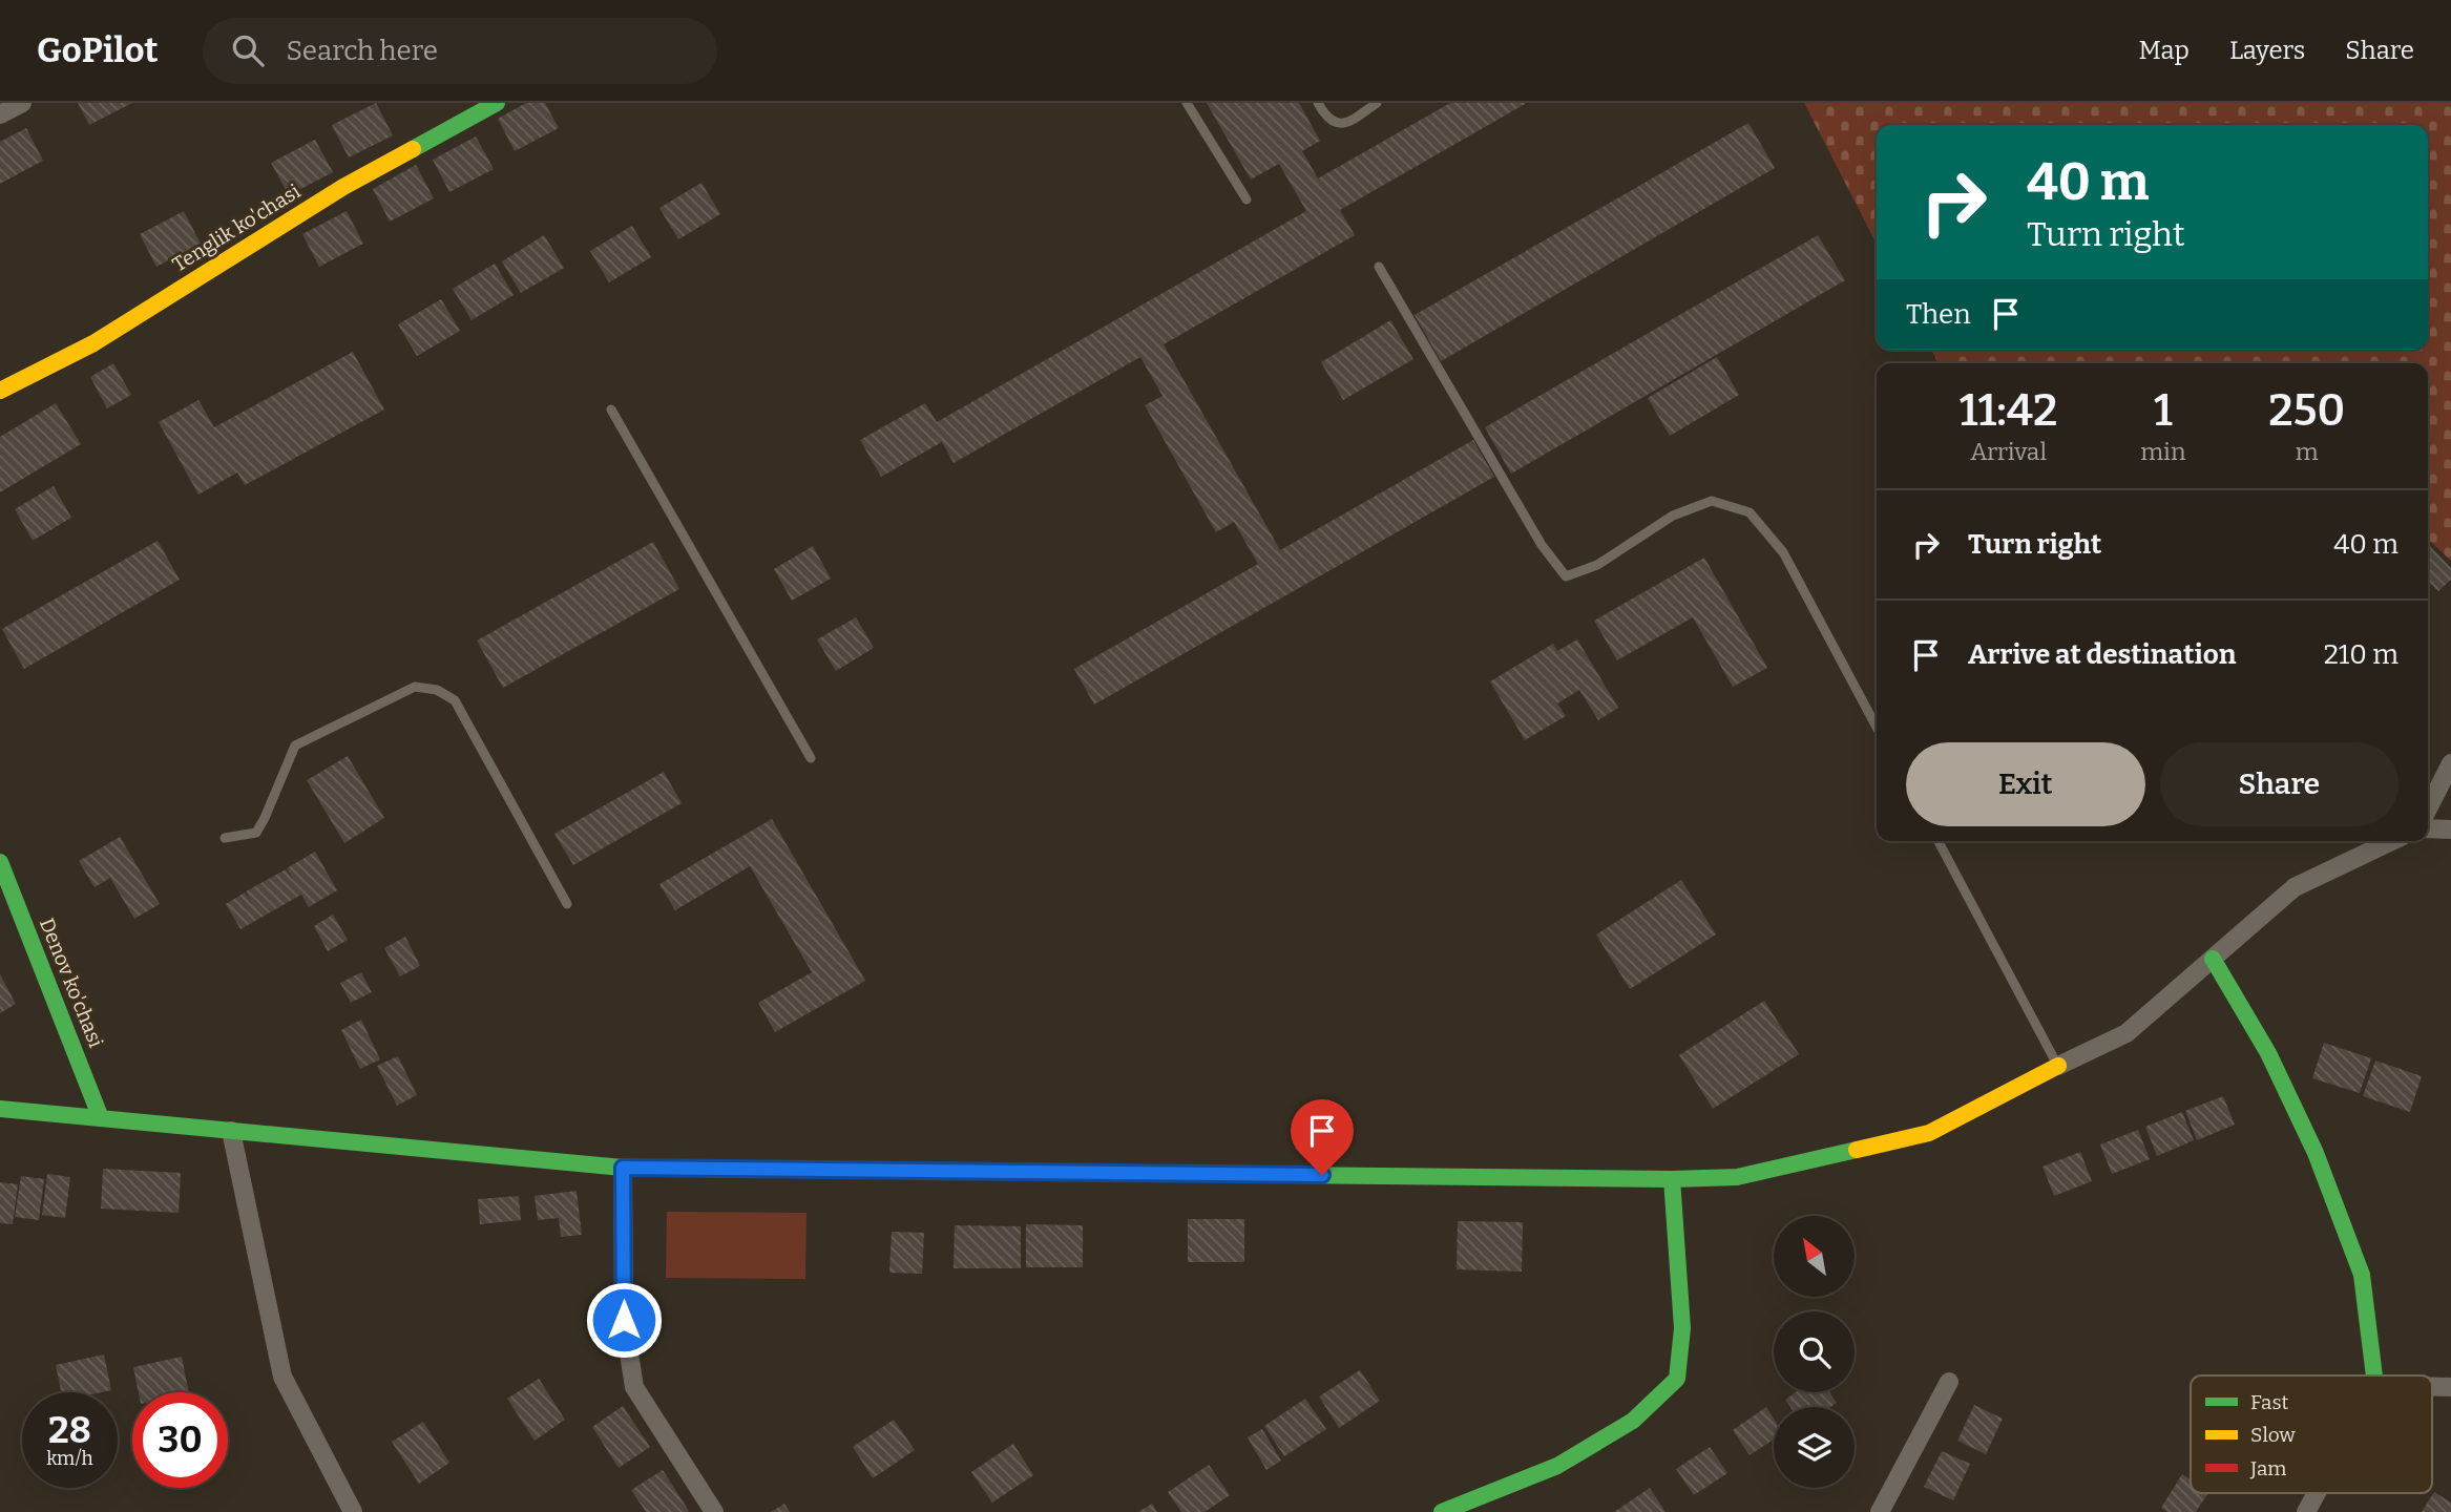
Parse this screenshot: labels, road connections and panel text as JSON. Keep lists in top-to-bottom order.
{
  "streets": {
    "street": ["Tenglik ko'chasi", "Denov ko'chasi"]
  },
  "legend": ["Fast", "Slow", "Jam"],
  "north": "top left",
  "page": {
    "header": "GoPilot",
    "search": "Search here",
    "nav": ["Map", "Layers", "Share"],
    "turn": ["40 m", "Turn right"],
    "then": "Then",
    "eta": [
      "11:42",
      "Arrival",
      "1",
      "min",
      "250",
      "m"
    ],
    "list": [
      {
        "name": "Turn right",
        "value": "40 m"
      },
      {
        "name": "Arrive at destination",
        "value": "210 m"
      }
    ],
    "buttons": ["Exit", "Share"],
    "speed": "28 km/h",
    "limit": "30"
  }
}
